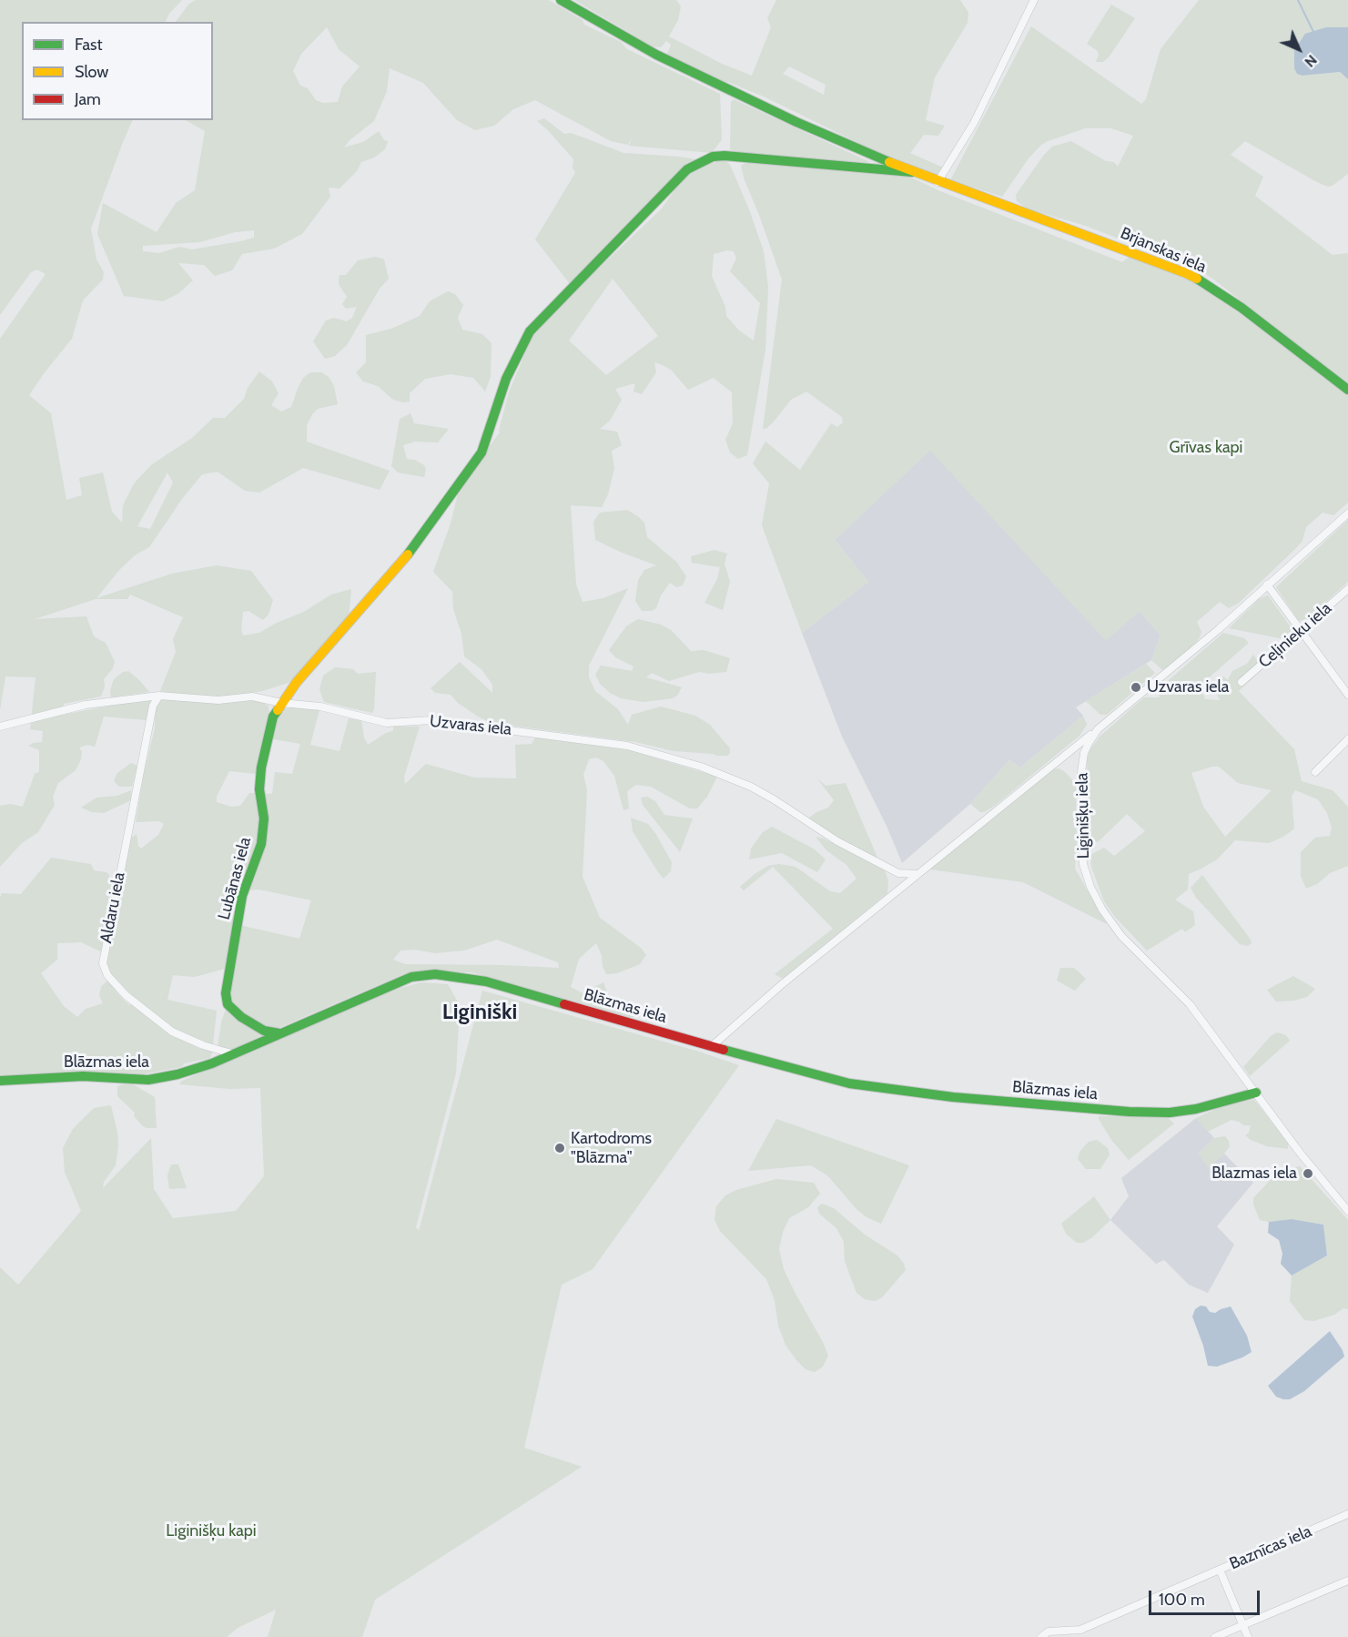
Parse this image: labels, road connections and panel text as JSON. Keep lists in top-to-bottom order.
{
  "streets": {
    "street": [
      "Brjanskas iela",
      "Ceļinieku iela",
      "Uzvaras iela",
      "Liginišķu iela",
      "Lubānas iela",
      "Aldaru iela",
      "Blāzmas iela",
      "Baznīcas iela"
    ]
  },
  "crossings": [
    ["Brjanskas iela", "Lubānas iela"],
    ["Uzvaras iela", "Lubānas iela"],
    ["Uzvaras iela", "Aldaru iela"],
    ["Liginišķu iela", "Blāzmas iela"],
    ["Lubānas iela", "Blāzmas iela"],
    ["Aldaru iela", "Blāzmas iela"]
  ],
  "districts": ["Liginiški"],
  "parks": ["Grīvas kapi", "Liginišķu kapi"],
  "places": ["Uzvaras iela", "Kartodroms \"Blāzma\"", "Blazmas iela"],
  "legend": ["Fast", "Slow", "Jam"],
  "scale_bar": "100 m",
  "north": "bottom right"
}
